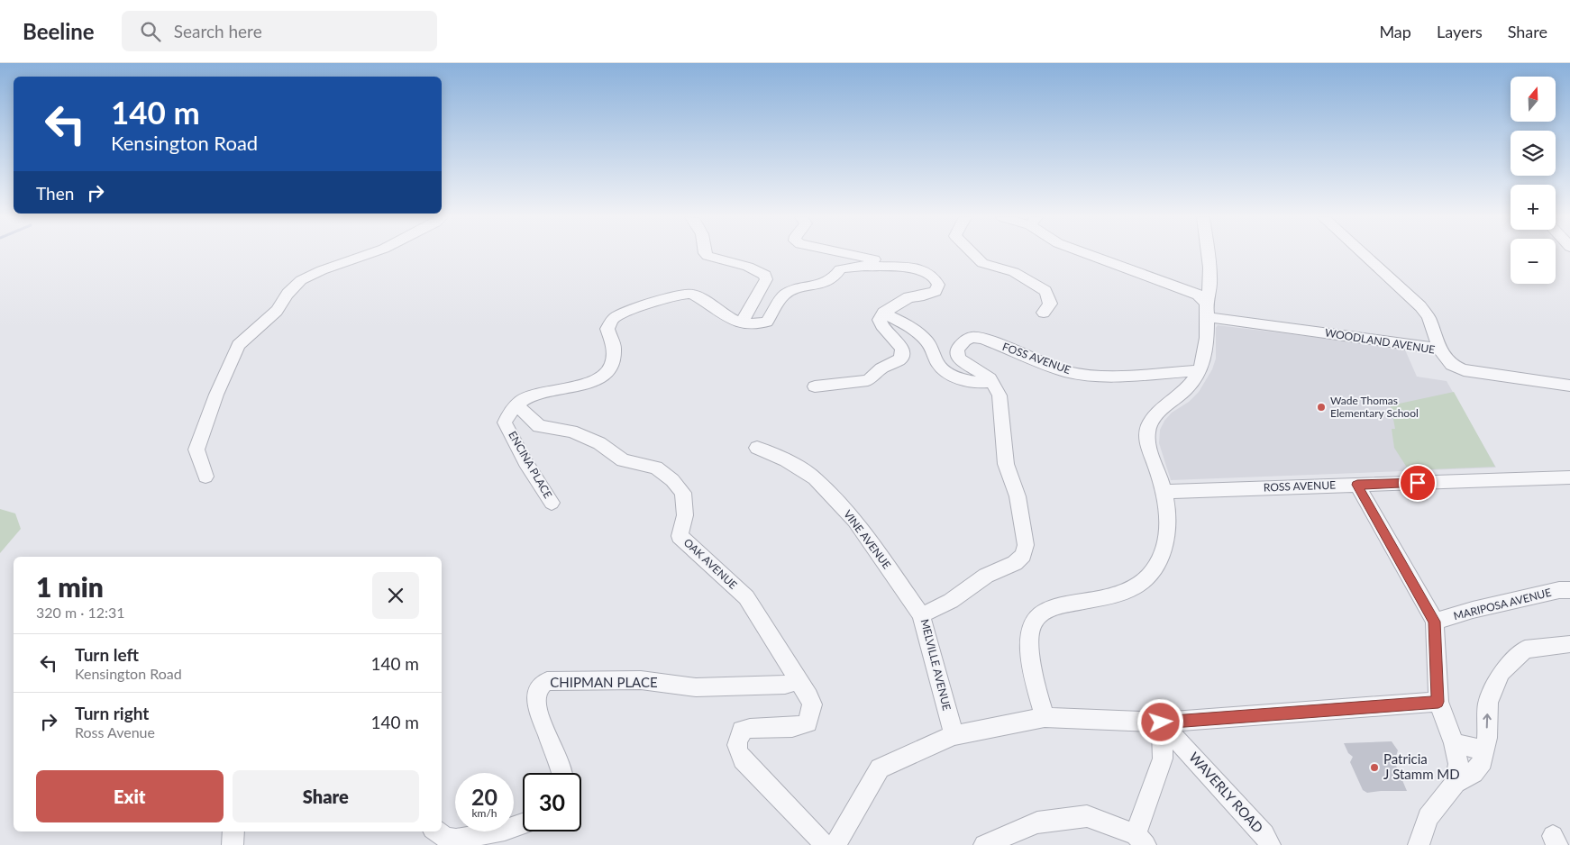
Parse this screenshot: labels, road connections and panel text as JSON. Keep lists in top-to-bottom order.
{
  "streets": {
    "street": [
      "WOODLAND AVENUE",
      "FOSS AVENUE",
      "ENCINA PLACE",
      "ROSS AVENUE",
      "VINE AVENUE",
      "OAK AVENUE",
      "MARIPOSA AVENUE",
      "MELVILLE AVENUE",
      "CHIPMAN PLACE",
      "WAVERLY ROAD"
    ]
  },
  "crossings": [
    ["FOSS AVENUE", "MELVILLE AVENUE"],
    ["ENCINA PLACE", "OAK AVENUE"],
    ["VINE AVENUE", "MELVILLE AVENUE"],
    ["OAK AVENUE", "CHIPMAN PLACE"]
  ],
  "places": ["Wade Thomas Elementary School", "Patricia J Stamm MD"],
  "north": "top",
  "page": {
    "header": "Beeline",
    "search": "Search here",
    "nav": ["Map", "Layers", "Share"],
    "map_buttons": ["+", "−"],
    "turn": ["140 m", "Kensington Road"],
    "then": "Then",
    "heading": ["1 min", "320 m · 12:31"],
    "list": [
      {
        "name": "Turn left",
        "note": "Kensington Road",
        "value": "140 m"
      },
      {
        "name": "Turn right",
        "note": "Ross Avenue",
        "value": "140 m"
      }
    ],
    "buttons": ["Exit", "Share"],
    "speed": "20 km/h",
    "limit": "30"
  }
}
